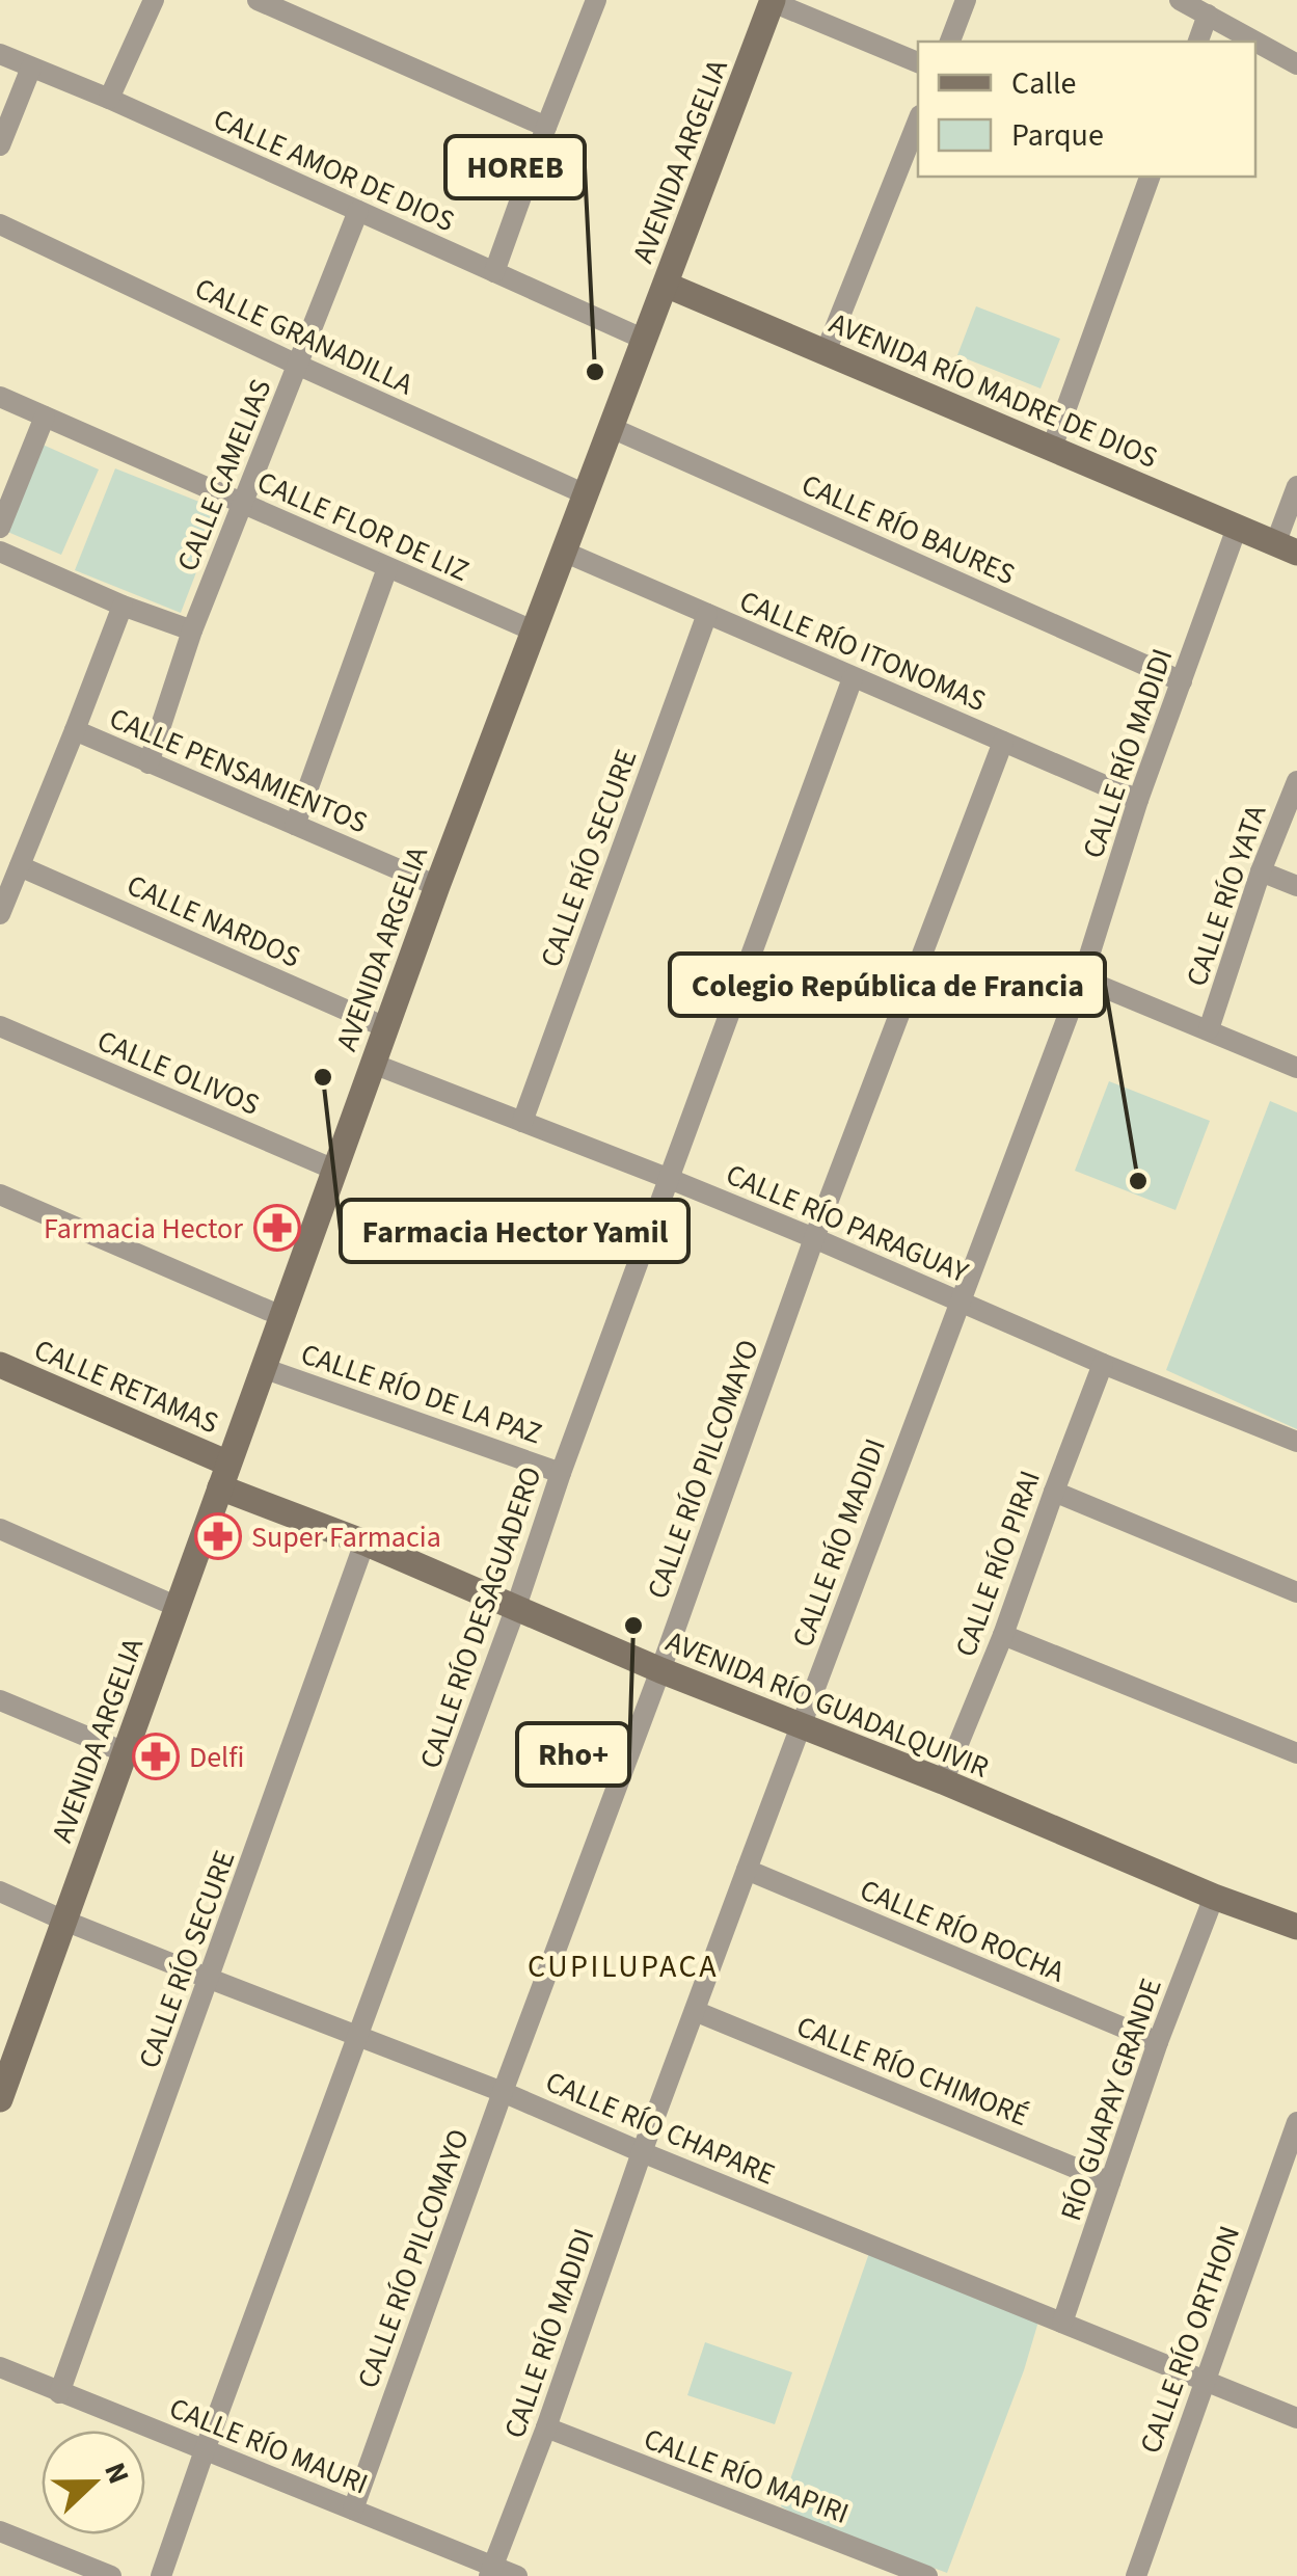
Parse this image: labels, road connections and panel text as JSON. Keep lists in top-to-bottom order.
{
  "streets": {
    "street": [
      "AVENIDA ARGELIA",
      "CALLE AMOR DE DIOS",
      "CALLE GRANADILLA",
      "AVENIDA RÍO MADRE DE DIOS",
      "CALLE CAMELIAS",
      "CALLE FLOR DE LIZ",
      "CALLE RÍO BAURES",
      "CALLE RÍO ITONOMAS",
      "CALLE RÍO MADIDI",
      "CALLE PENSAMIENTOS",
      "CALLE RÍO SECURE",
      "CALLE RÍO YATA",
      "CALLE NARDOS",
      "CALLE OLIVOS",
      "CALLE RÍO PARAGUAY",
      "CALLE RETAMAS",
      "CALLE RÍO DE LA PAZ",
      "CALLE RÍO PILCOMAYO",
      "CALLE RÍO PIRAI",
      "CALLE RÍO DESAGUADERO",
      "AVENIDA RÍO GUADALQUIVIR",
      "CALLE RÍO ROCHA",
      "CALLE RÍO CHIMORÉ",
      "RÍO GUAPAY GRANDE",
      "CALLE RÍO CHAPARE",
      "CALLE RÍO ORTHON",
      "CALLE RÍO MAURI",
      "CALLE RÍO MAPIRI"
    ]
  },
  "crossings": [
    ["AVENIDA ARGELIA", "CALLE AMOR DE DIOS"],
    ["AVENIDA ARGELIA", "CALLE GRANADILLA"],
    ["AVENIDA ARGELIA", "AVENIDA RÍO MADRE DE DIOS"],
    ["AVENIDA ARGELIA", "CALLE FLOR DE LIZ"],
    ["AVENIDA ARGELIA", "CALLE RÍO BAURES"],
    ["AVENIDA ARGELIA", "CALLE RÍO ITONOMAS"],
    ["AVENIDA ARGELIA", "CALLE PENSAMIENTOS"],
    ["AVENIDA ARGELIA", "CALLE NARDOS"],
    ["AVENIDA ARGELIA", "CALLE OLIVOS"],
    ["AVENIDA ARGELIA", "CALLE RÍO PARAGUAY"],
    ["AVENIDA ARGELIA", "CALLE RETAMAS"],
    ["AVENIDA ARGELIA", "CALLE RÍO DE LA PAZ"],
    ["AVENIDA ARGELIA", "AVENIDA RÍO GUADALQUIVIR"],
    ["AVENIDA ARGELIA", "CALLE RÍO CHAPARE"],
    ["CALLE AMOR DE DIOS", "CALLE CAMELIAS"],
    ["CALLE GRANADILLA", "CALLE CAMELIAS"],
    ["AVENIDA RÍO MADRE DE DIOS", "CALLE RÍO MADIDI"],
    ["CALLE CAMELIAS", "CALLE FLOR DE LIZ"],
    ["CALLE CAMELIAS", "CALLE PENSAMIENTOS"],
    ["CALLE RÍO BAURES", "CALLE RÍO MADIDI"],
    ["CALLE RÍO ITONOMAS", "CALLE RÍO MADIDI"],
    ["CALLE RÍO ITONOMAS", "CALLE RÍO SECURE"],
    ["CALLE RÍO ITONOMAS", "CALLE RÍO PILCOMAYO"],
    ["CALLE RÍO ITONOMAS", "CALLE RÍO DESAGUADERO"],
    ["CALLE RÍO MADIDI", "CALLE RÍO PARAGUAY"],
    ["CALLE RÍO MADIDI", "AVENIDA RÍO GUADALQUIVIR"],
    ["CALLE RÍO MADIDI", "CALLE RÍO ROCHA"],
    ["CALLE RÍO MADIDI", "CALLE RÍO CHIMORÉ"],
    ["CALLE RÍO MADIDI", "CALLE RÍO CHAPARE"],
    ["CALLE RÍO MADIDI", "CALLE RÍO MAURI"],
    ["CALLE RÍO MADIDI", "CALLE RÍO MAPIRI"],
    ["CALLE RÍO SECURE", "CALLE RÍO PARAGUAY"],
    ["CALLE RÍO SECURE", "AVENIDA RÍO GUADALQUIVIR"],
    ["CALLE RÍO SECURE", "CALLE RÍO CHAPARE"],
    ["CALLE RÍO SECURE", "CALLE RÍO MAURI"],
    ["CALLE RÍO PARAGUAY", "CALLE RÍO PILCOMAYO"],
    ["CALLE RÍO PARAGUAY", "CALLE RÍO PIRAI"],
    ["CALLE RÍO PARAGUAY", "CALLE RÍO DESAGUADERO"],
    ["CALLE RETAMAS", "AVENIDA RÍO GUADALQUIVIR"],
    ["CALLE RÍO DE LA PAZ", "CALLE RÍO DESAGUADERO"],
    ["CALLE RÍO PILCOMAYO", "AVENIDA RÍO GUADALQUIVIR"],
    ["CALLE RÍO PILCOMAYO", "CALLE RÍO CHAPARE"],
    ["CALLE RÍO PILCOMAYO", "CALLE RÍO MAURI"],
    ["CALLE RÍO PIRAI", "AVENIDA RÍO GUADALQUIVIR"],
    ["CALLE RÍO DESAGUADERO", "AVENIDA RÍO GUADALQUIVIR"],
    ["CALLE RÍO DESAGUADERO", "CALLE RÍO CHAPARE"],
    ["CALLE RÍO DESAGUADERO", "CALLE RÍO MAURI"],
    ["AVENIDA RÍO GUADALQUIVIR", "RÍO GUAPAY GRANDE"],
    ["CALLE RÍO ROCHA", "RÍO GUAPAY GRANDE"],
    ["CALLE RÍO CHIMORÉ", "RÍO GUAPAY GRANDE"],
    ["RÍO GUAPAY GRANDE", "CALLE RÍO CHAPARE"],
    ["CALLE RÍO CHAPARE", "CALLE RÍO ORTHON"]
  ],
  "districts": ["CUPILUPACA"],
  "places": {
    "other": [
      "HOREB",
      "Farmacia Hector Yamil",
      "Colegio República de Francia",
      "Rho+"
    ],
    "pharmacy": ["Farmacia Hector", "Super Farmacia", "Delfi"]
  },
  "legend": ["Calle", "Parque"],
  "north": "right"
}
